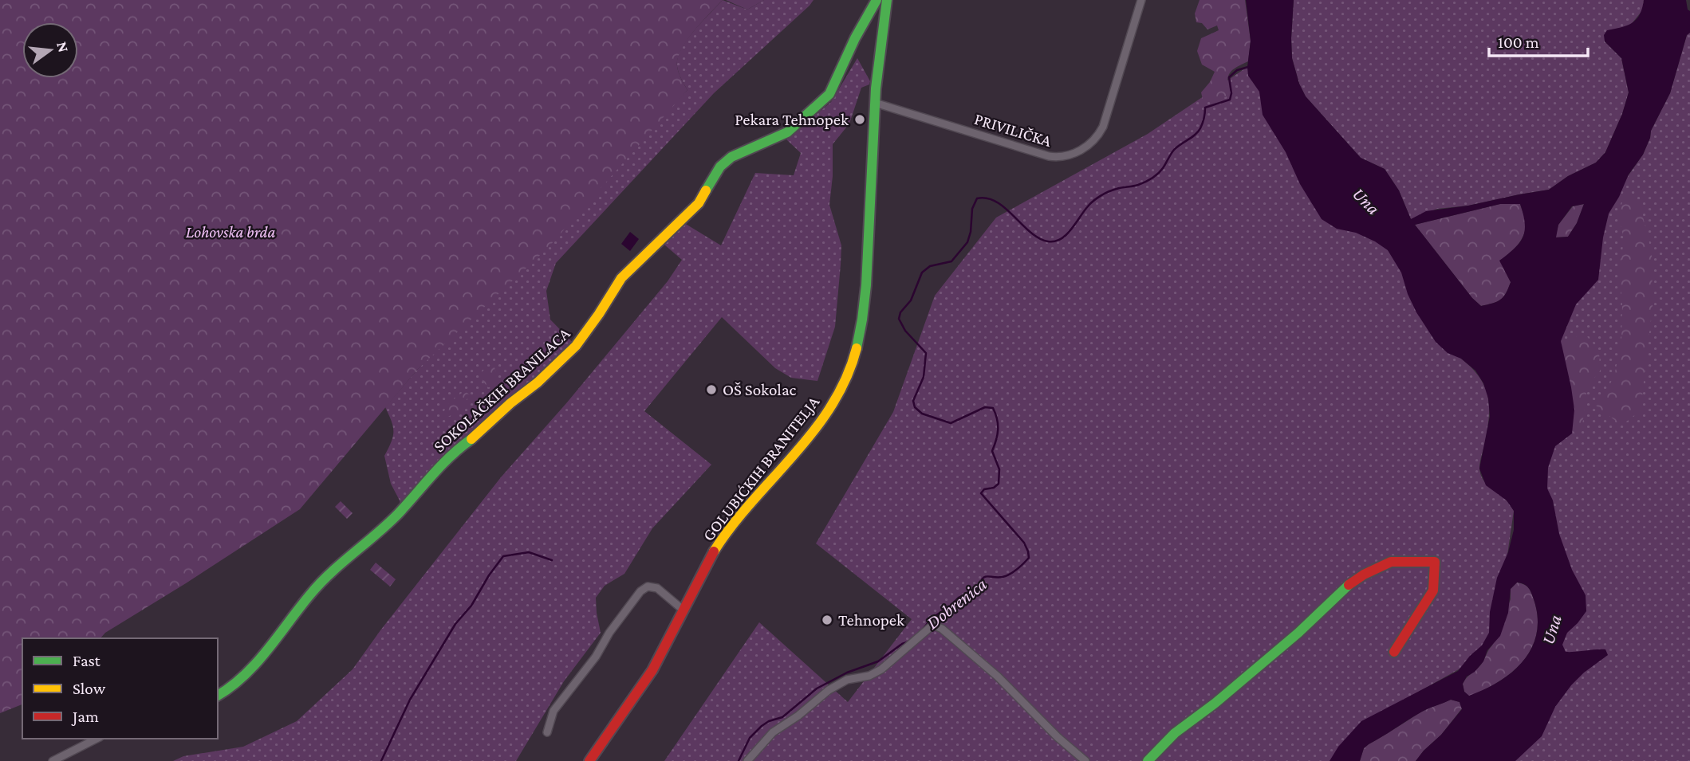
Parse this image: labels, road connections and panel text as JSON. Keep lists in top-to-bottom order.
{
  "streets": {
    "street": ["PRIVILIČKA", "SOKOLAČKIH BRANILACA", "GOLUBIĆKIH BRANITELJA"]
  },
  "crossings": [
    ["PRIVILIČKA", "GOLUBIĆKIH BRANITELJA"]
  ],
  "water": ["Una", "Dobrenica"],
  "parks": ["Lohovska brda"],
  "places": ["Pekara Tehnopek", "OŠ Sokolac", "Tehnopek"],
  "legend": ["Fast", "Slow", "Jam"],
  "scale_bar": "100 m",
  "north": "right"
}
